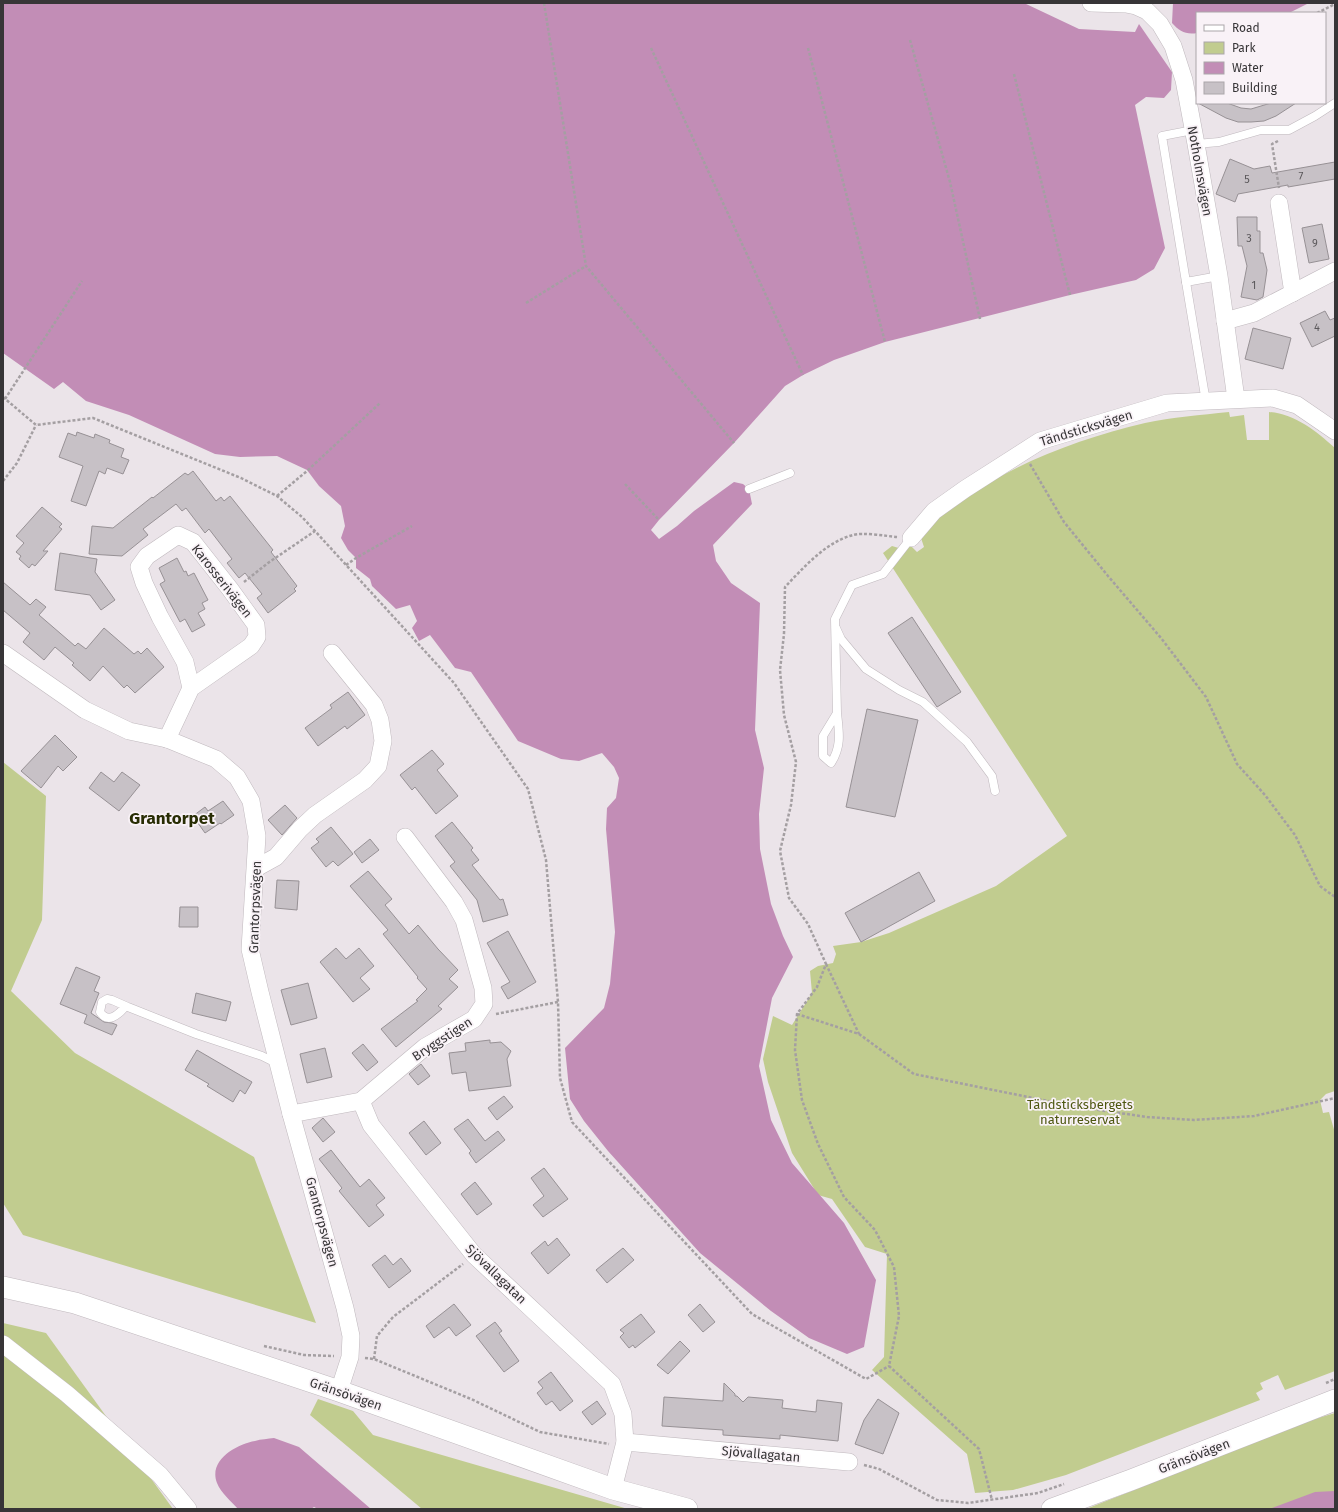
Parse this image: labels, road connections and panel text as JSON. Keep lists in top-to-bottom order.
{
  "streets": {
    "street": [
      "Notholmsvägen",
      "Tändsticksvägen",
      "Karosserivägen",
      "Grantorpsvägen",
      "Bryggstigen",
      "Sjövallagatan",
      "Gränsövägen"
    ]
  },
  "crossings": [
    ["Notholmsvägen", "Tändsticksvägen"],
    ["Grantorpsvägen", "Bryggstigen"],
    ["Grantorpsvägen", "Gränsövägen"],
    ["Bryggstigen", "Sjövallagatan"],
    ["Sjövallagatan", "Gränsövägen"]
  ],
  "districts": ["Grantorpet"],
  "parks": ["Tändsticksbergets naturreservat"],
  "house_numbers": [
    "7",
    "5",
    "3",
    "9",
    "1",
    "4"
  ],
  "legend": [
    "Road",
    "Park",
    "Water",
    "Building"
  ]
}
